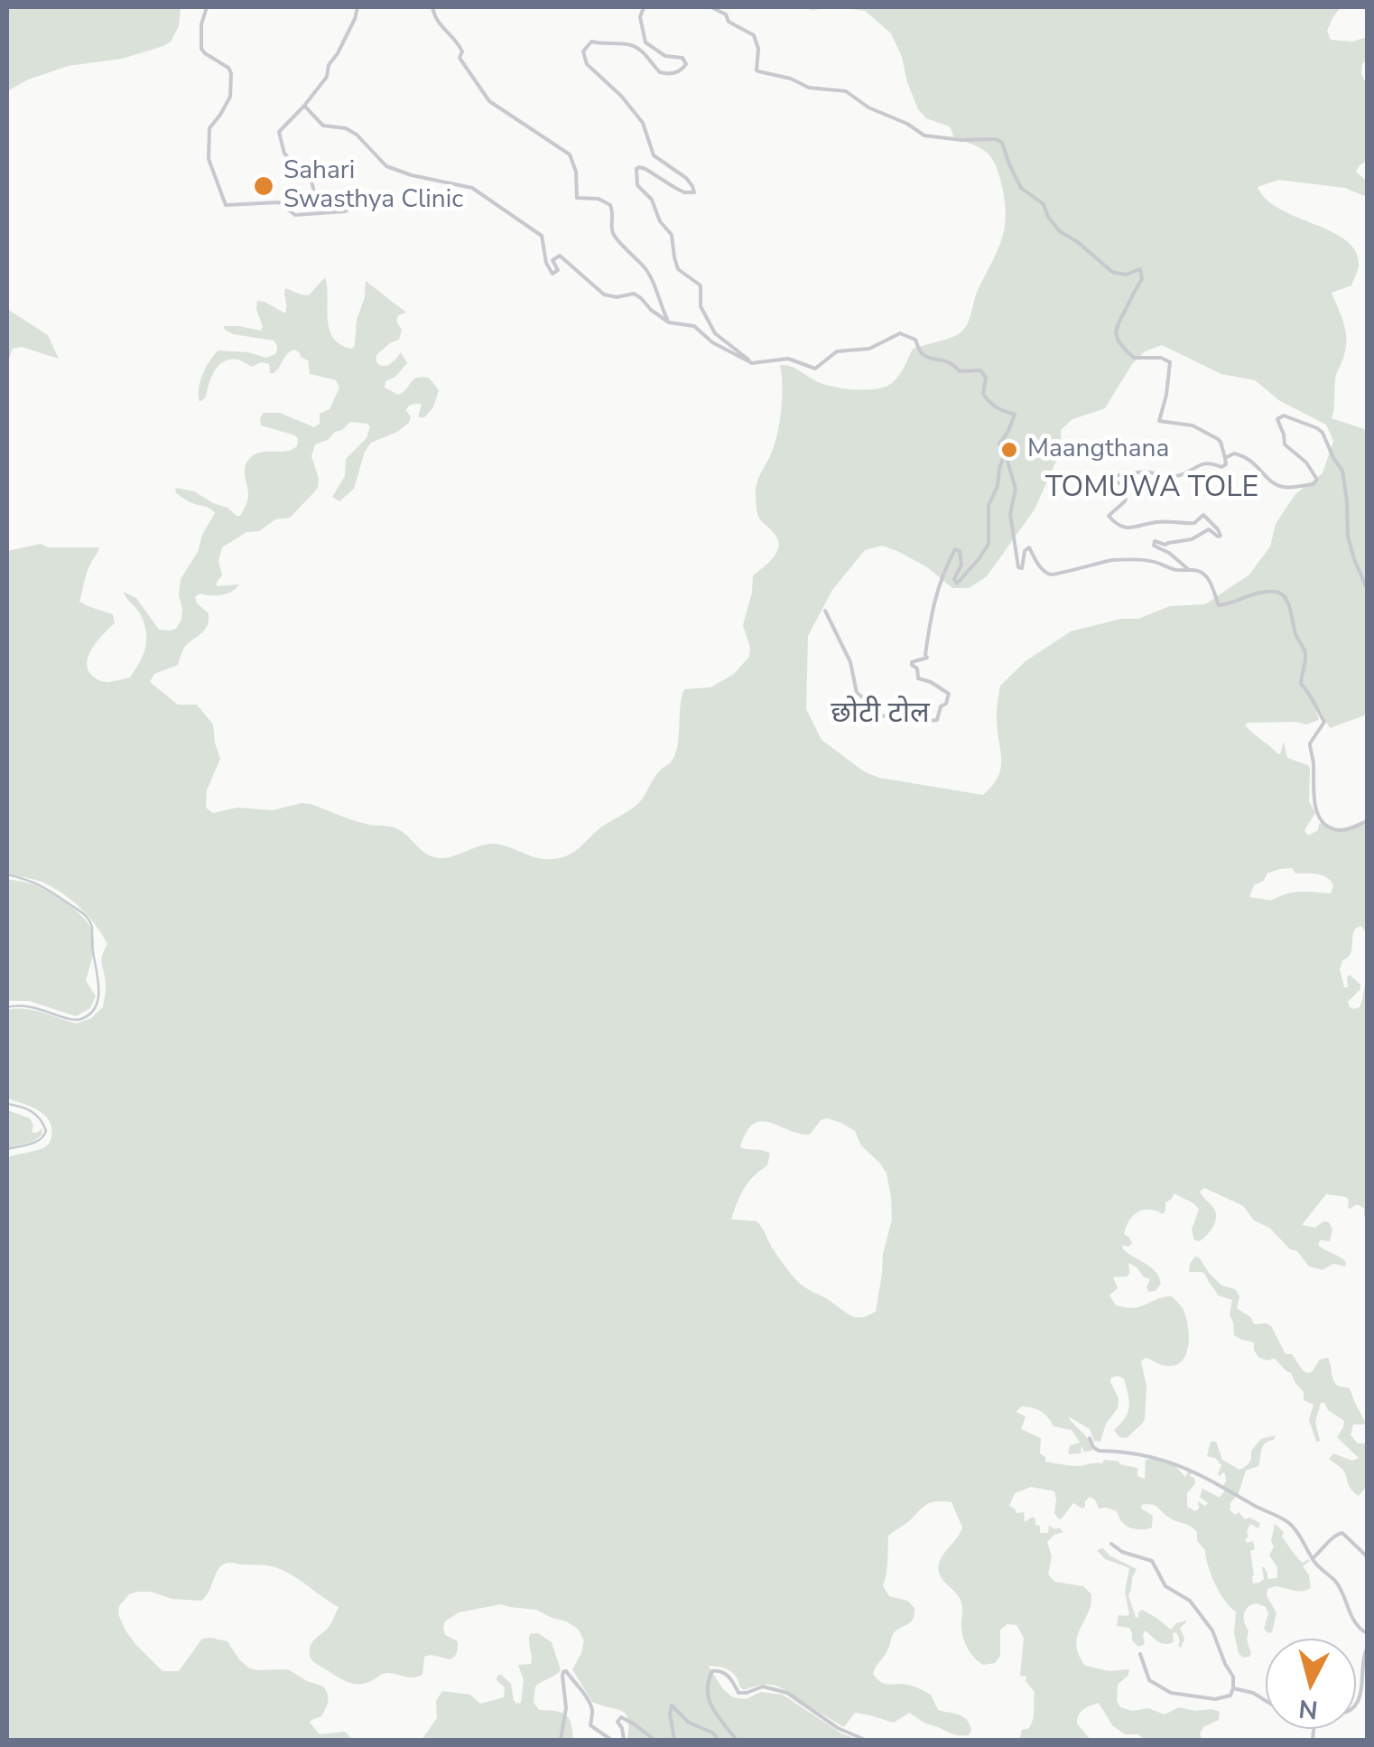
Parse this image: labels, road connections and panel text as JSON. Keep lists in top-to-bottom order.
{
  "districts": ["TOMUWA TOLE", "छोटी टोल"],
  "places": ["Sahari Swasthya Clinic", "Maangthana"],
  "north": "bottom"
}
